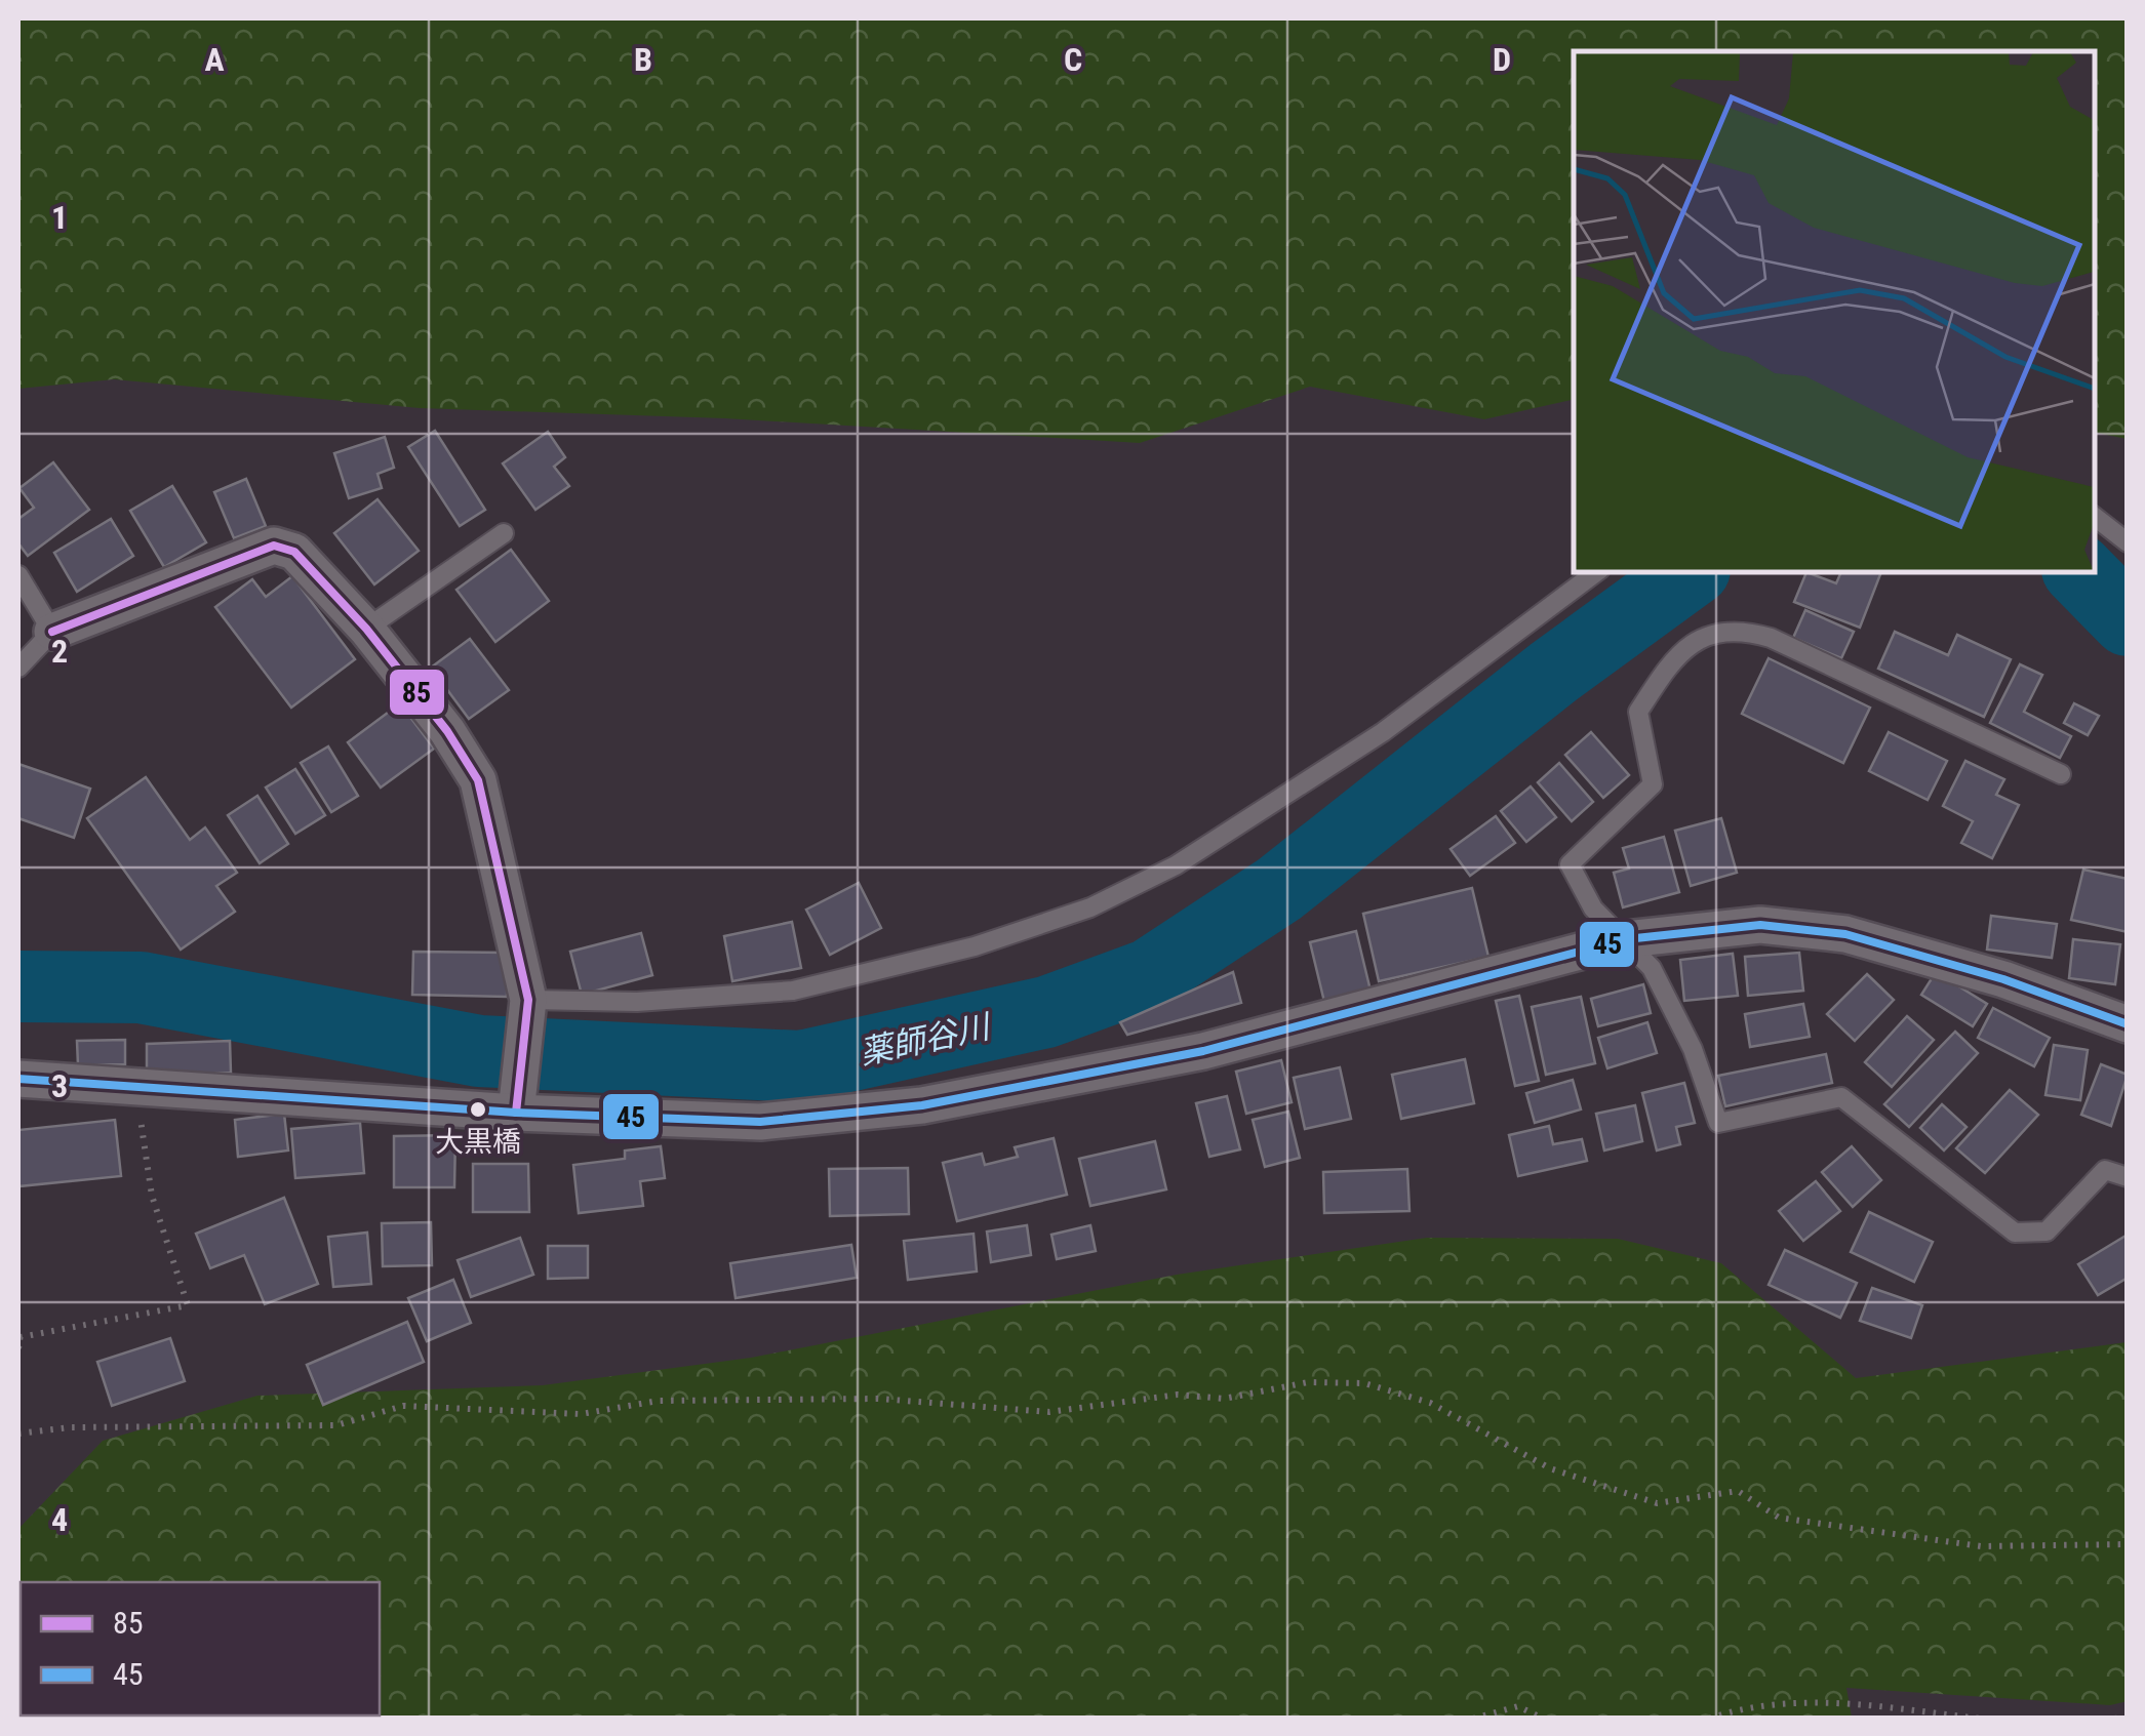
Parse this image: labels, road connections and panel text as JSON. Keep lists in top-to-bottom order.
{
  "water": ["薬師谷川"],
  "places": ["大黒橋"],
  "lines": ["transit line 85", "transit line 45"],
  "legend": ["85", "45"],
  "grid": {
    "columns": [
      "A",
      "B",
      "C",
      "D"
    ],
    "rows": [
      "1",
      "2",
      "3",
      "4"
    ]
  }
}
